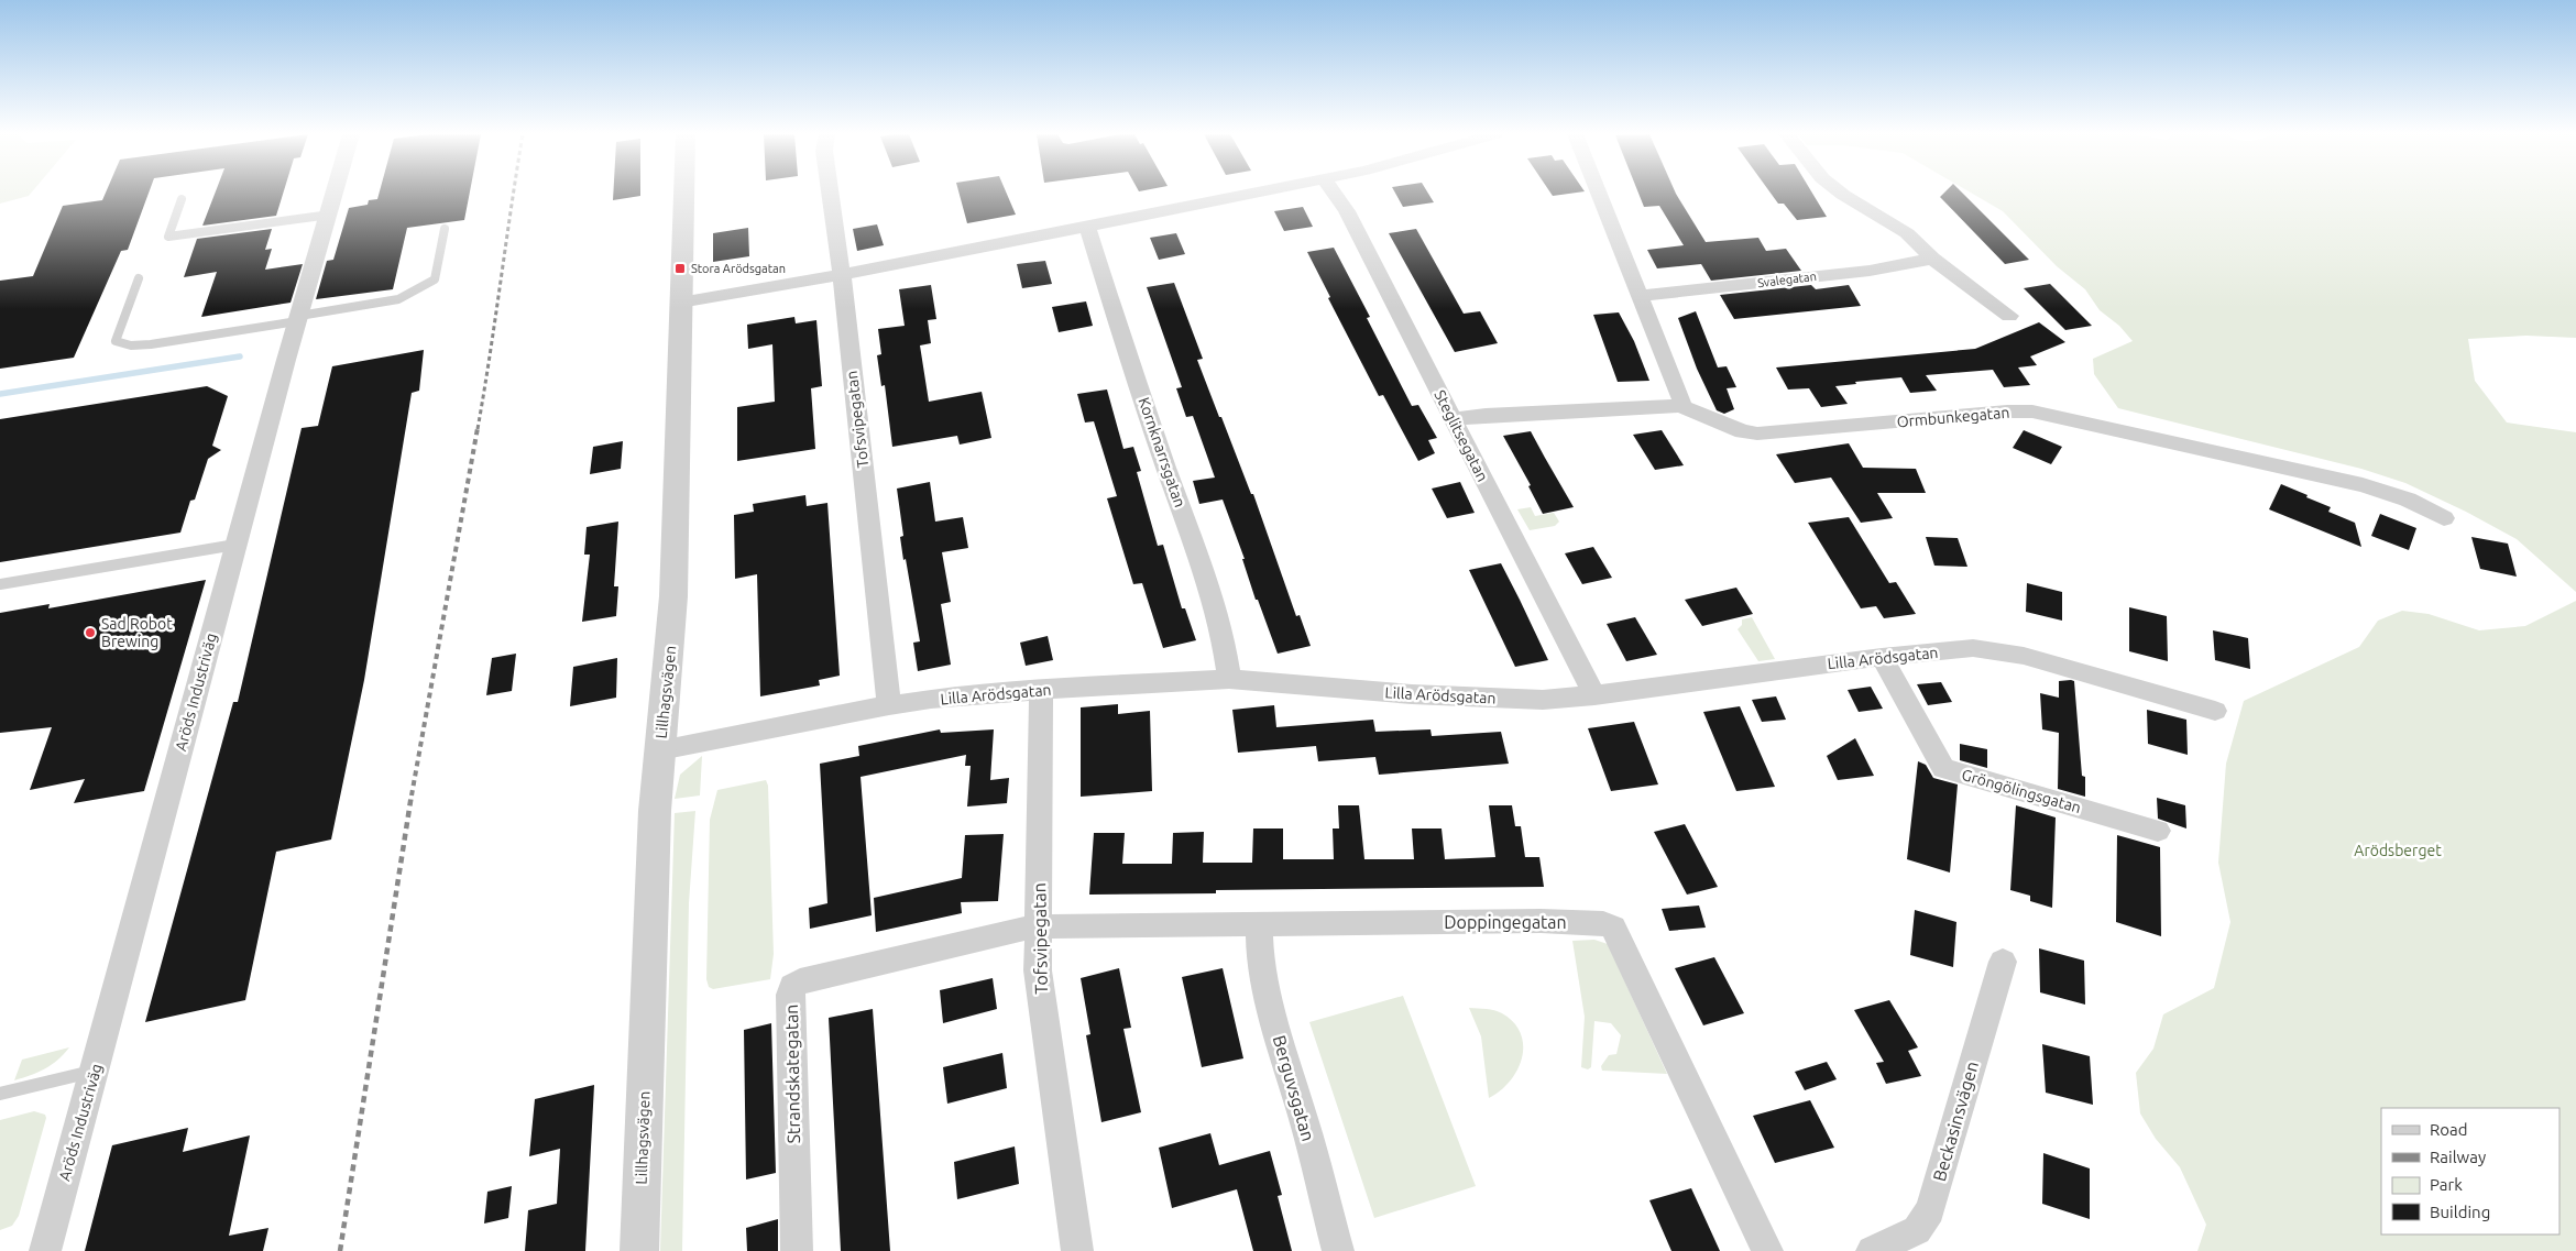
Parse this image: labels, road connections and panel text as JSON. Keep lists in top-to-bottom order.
{
  "streets": {
    "street": [
      "Svalegatan",
      "Ormbunkegatan",
      "Tofsvipegatan",
      "Steglitsegatan",
      "Kornknarrsgatan",
      "Lilla Arödsgatan",
      "Aröds Industriväg",
      "Lillhagsvägen",
      "Gröngölingsgatan",
      "Doppingegatan",
      "Strandskategatan",
      "Berguvsgatan",
      "Beckasinsvägen"
    ]
  },
  "crossings": [
    ["Ormbunkegatan", "Steglitsegatan"],
    ["Tofsvipegatan", "Lilla Arödsgatan"],
    ["Tofsvipegatan", "Doppingegatan"],
    ["Tofsvipegatan", "Strandskategatan"],
    ["Steglitsegatan", "Lilla Arödsgatan"],
    ["Kornknarrsgatan", "Lilla Arödsgatan"],
    ["Lilla Arödsgatan", "Lillhagsvägen"],
    ["Lilla Arödsgatan", "Gröngölingsgatan"],
    ["Doppingegatan", "Strandskategatan"],
    ["Doppingegatan", "Berguvsgatan"]
  ],
  "parks": ["Arödsberget"],
  "places": {
    "transit": ["Stora Arödsgatan"],
    "other": ["Sad Robot Brewing"]
  },
  "legend": [
    "Road",
    "Railway",
    "Park",
    "Building"
  ]
}
